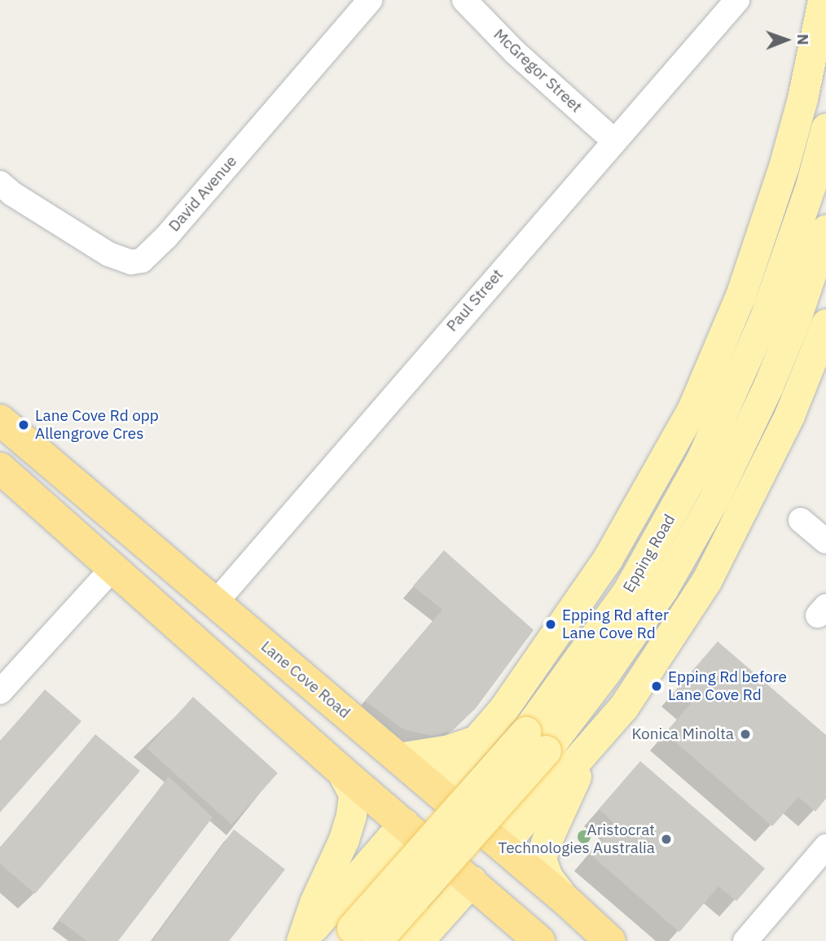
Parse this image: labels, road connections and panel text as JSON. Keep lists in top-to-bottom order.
{
  "streets": {
    "highway": ["Lane Cove Road"],
    "main road": ["Epping Road"],
    "street": ["McGregor Street", "David Avenue", "Paul Street"]
  },
  "crossings": [
    ["McGregor Street", "Paul Street"],
    ["Paul Street", "Lane Cove Road"]
  ],
  "places": [
    "Lane Cove Rd opp Allengrove Cres",
    "Epping Rd after Lane Cove Rd",
    "Epping Rd before Lane Cove Rd",
    "Konica Minolta",
    "Aristocrat Technologies Australia"
  ],
  "north": "right"
}
